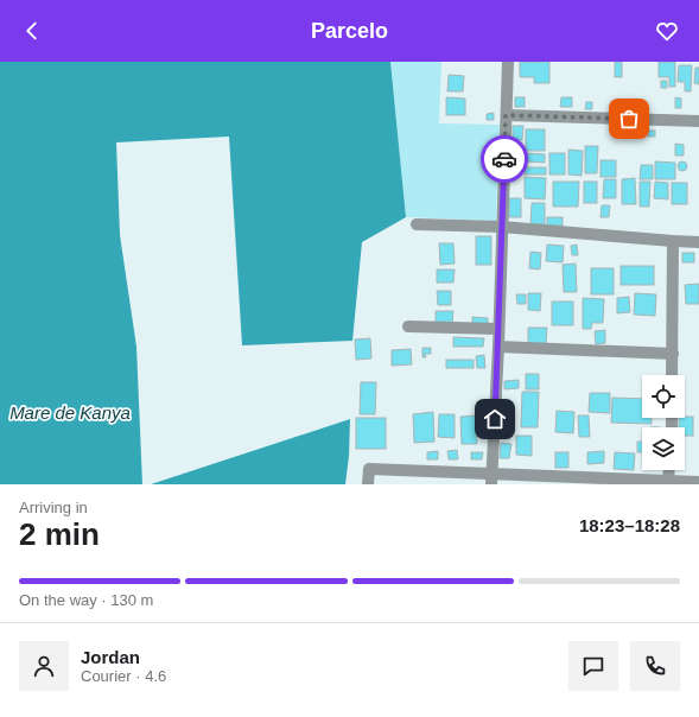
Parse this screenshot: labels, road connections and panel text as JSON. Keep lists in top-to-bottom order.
{
  "water": ["Mare de Kanya"],
  "page": {
    "header": "Parcelo",
    "heading": ["2 min", "Arriving in", "18:23–18:28"],
    "panel": ["Jordan", "Courier · 4.6"],
    "bar": "On the way · 130 m"
  }
}
